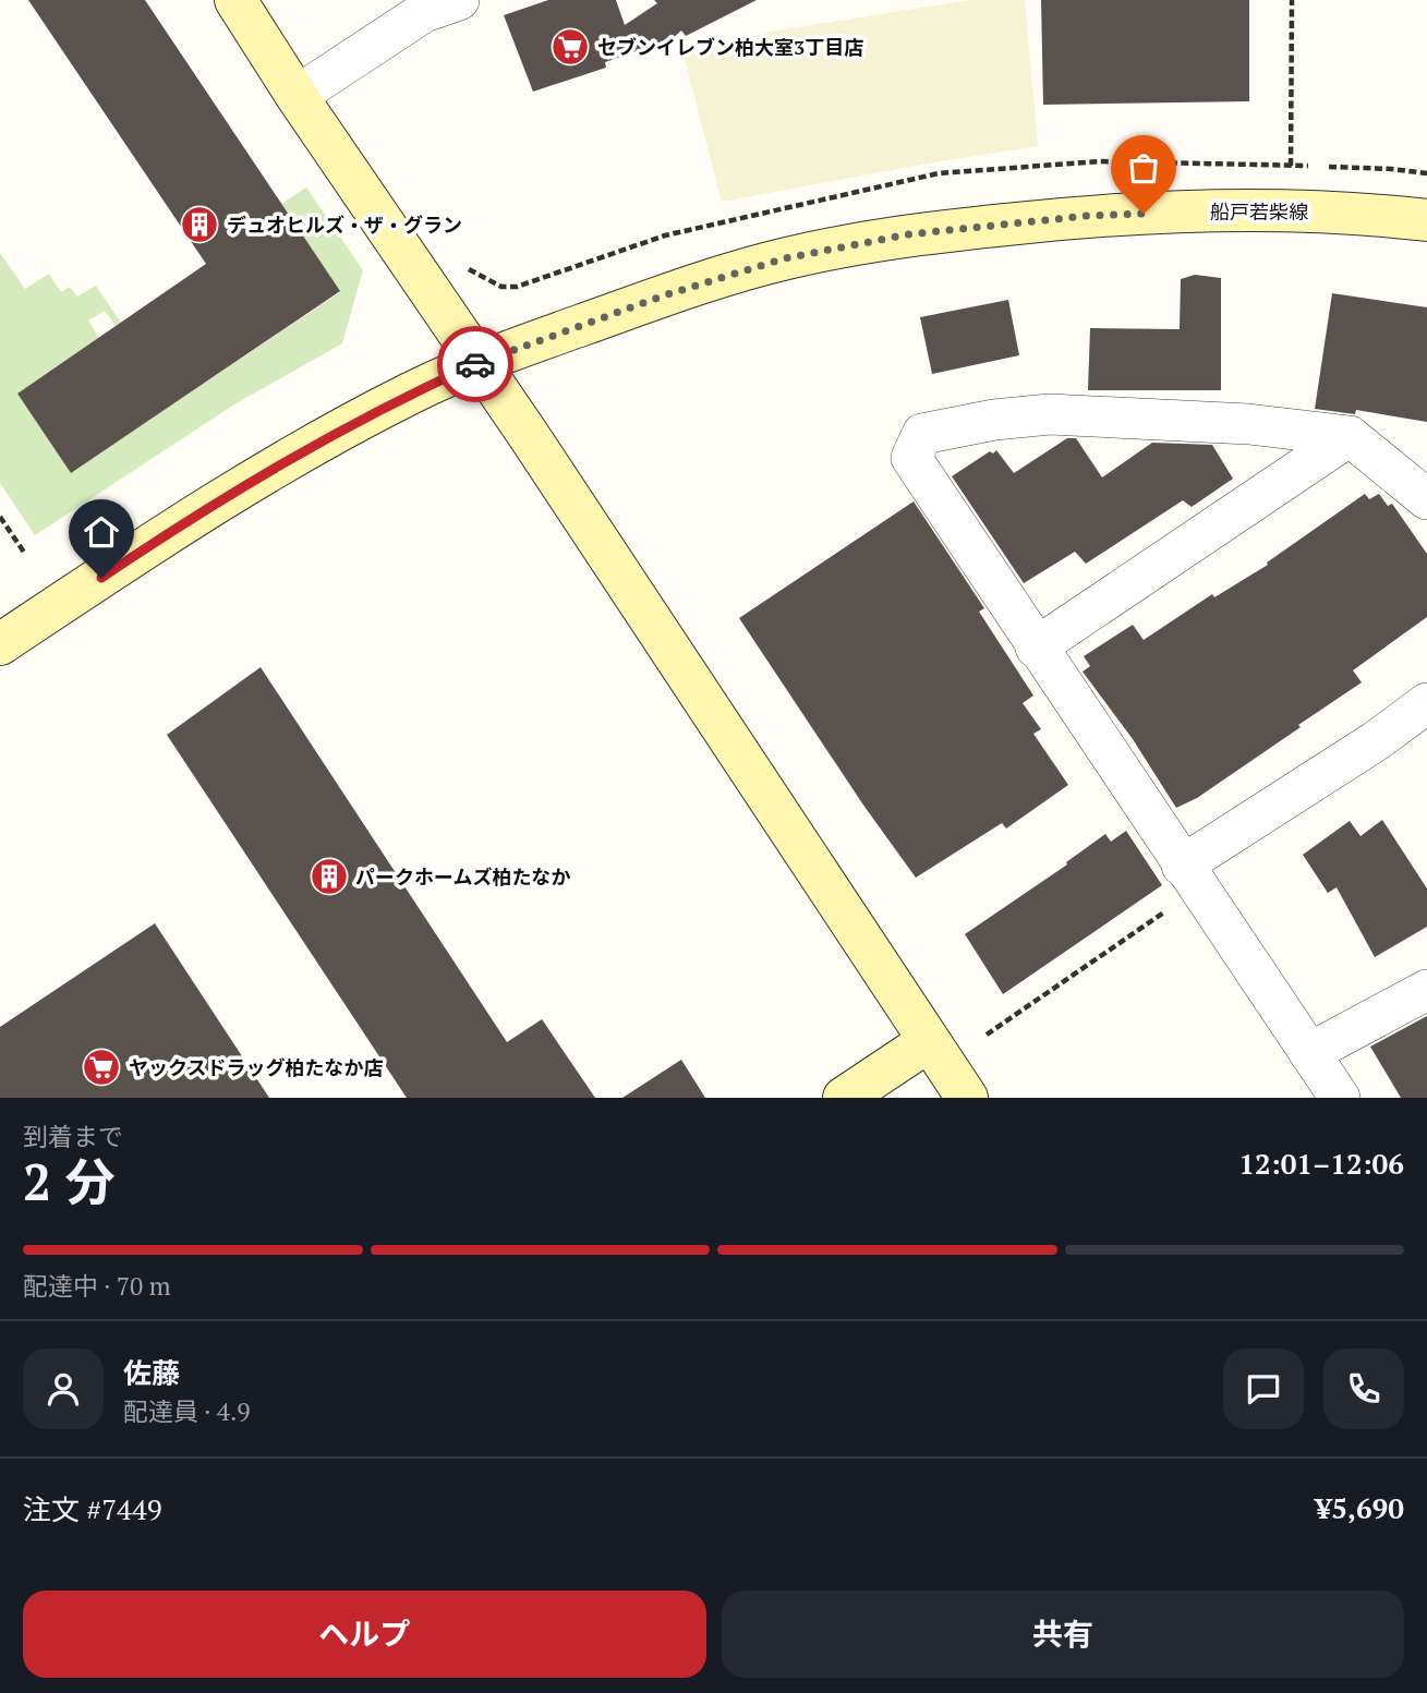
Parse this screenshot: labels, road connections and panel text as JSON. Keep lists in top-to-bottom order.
{
  "streets": {
    "street": ["船戸若柴線"]
  },
  "places": {
    "supermarket": ["セブンイレブン柏大室3丁目店", "ヤックスドラッグ柏たなか店"],
    "building": ["デュオヒルズ・ザ・グラン", "パークホームズ柏たなか"]
  },
  "page": {
    "heading": ["2 分", "到着まで", "12:01–12:06"],
    "panel": [
      "佐藤",
      "配達員 · 4.9",
      "注文 #7449",
      "¥5,690"
    ],
    "bar": "配達中 · 70 m",
    "buttons": ["ヘルプ", "共有"]
  }
}
